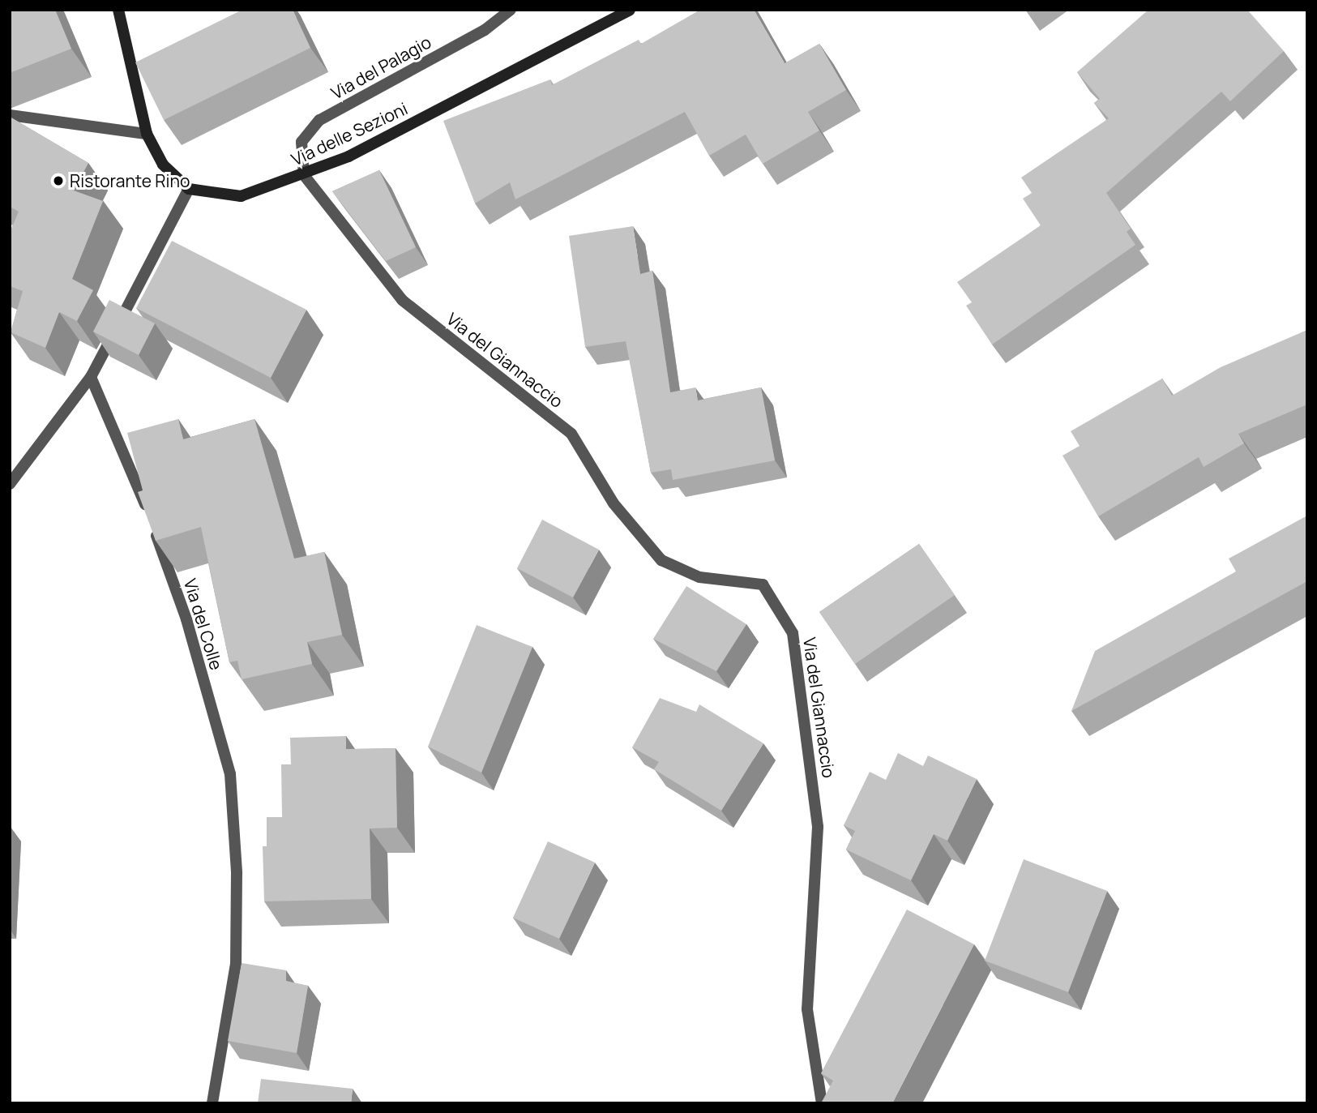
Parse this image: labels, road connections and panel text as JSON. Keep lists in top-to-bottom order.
{
  "streets": {
    "street": [
      "Via del Palagio",
      "Via delle Sezioni",
      "Via del Giannaccio",
      "Via del Colle"
    ]
  },
  "crossings": [
    ["Via del Palagio", "Via delle Sezioni"],
    ["Via del Palagio", "Via del Giannaccio"],
    ["Via delle Sezioni", "Via del Giannaccio"]
  ],
  "places": ["Ristorante Rino"]
}
